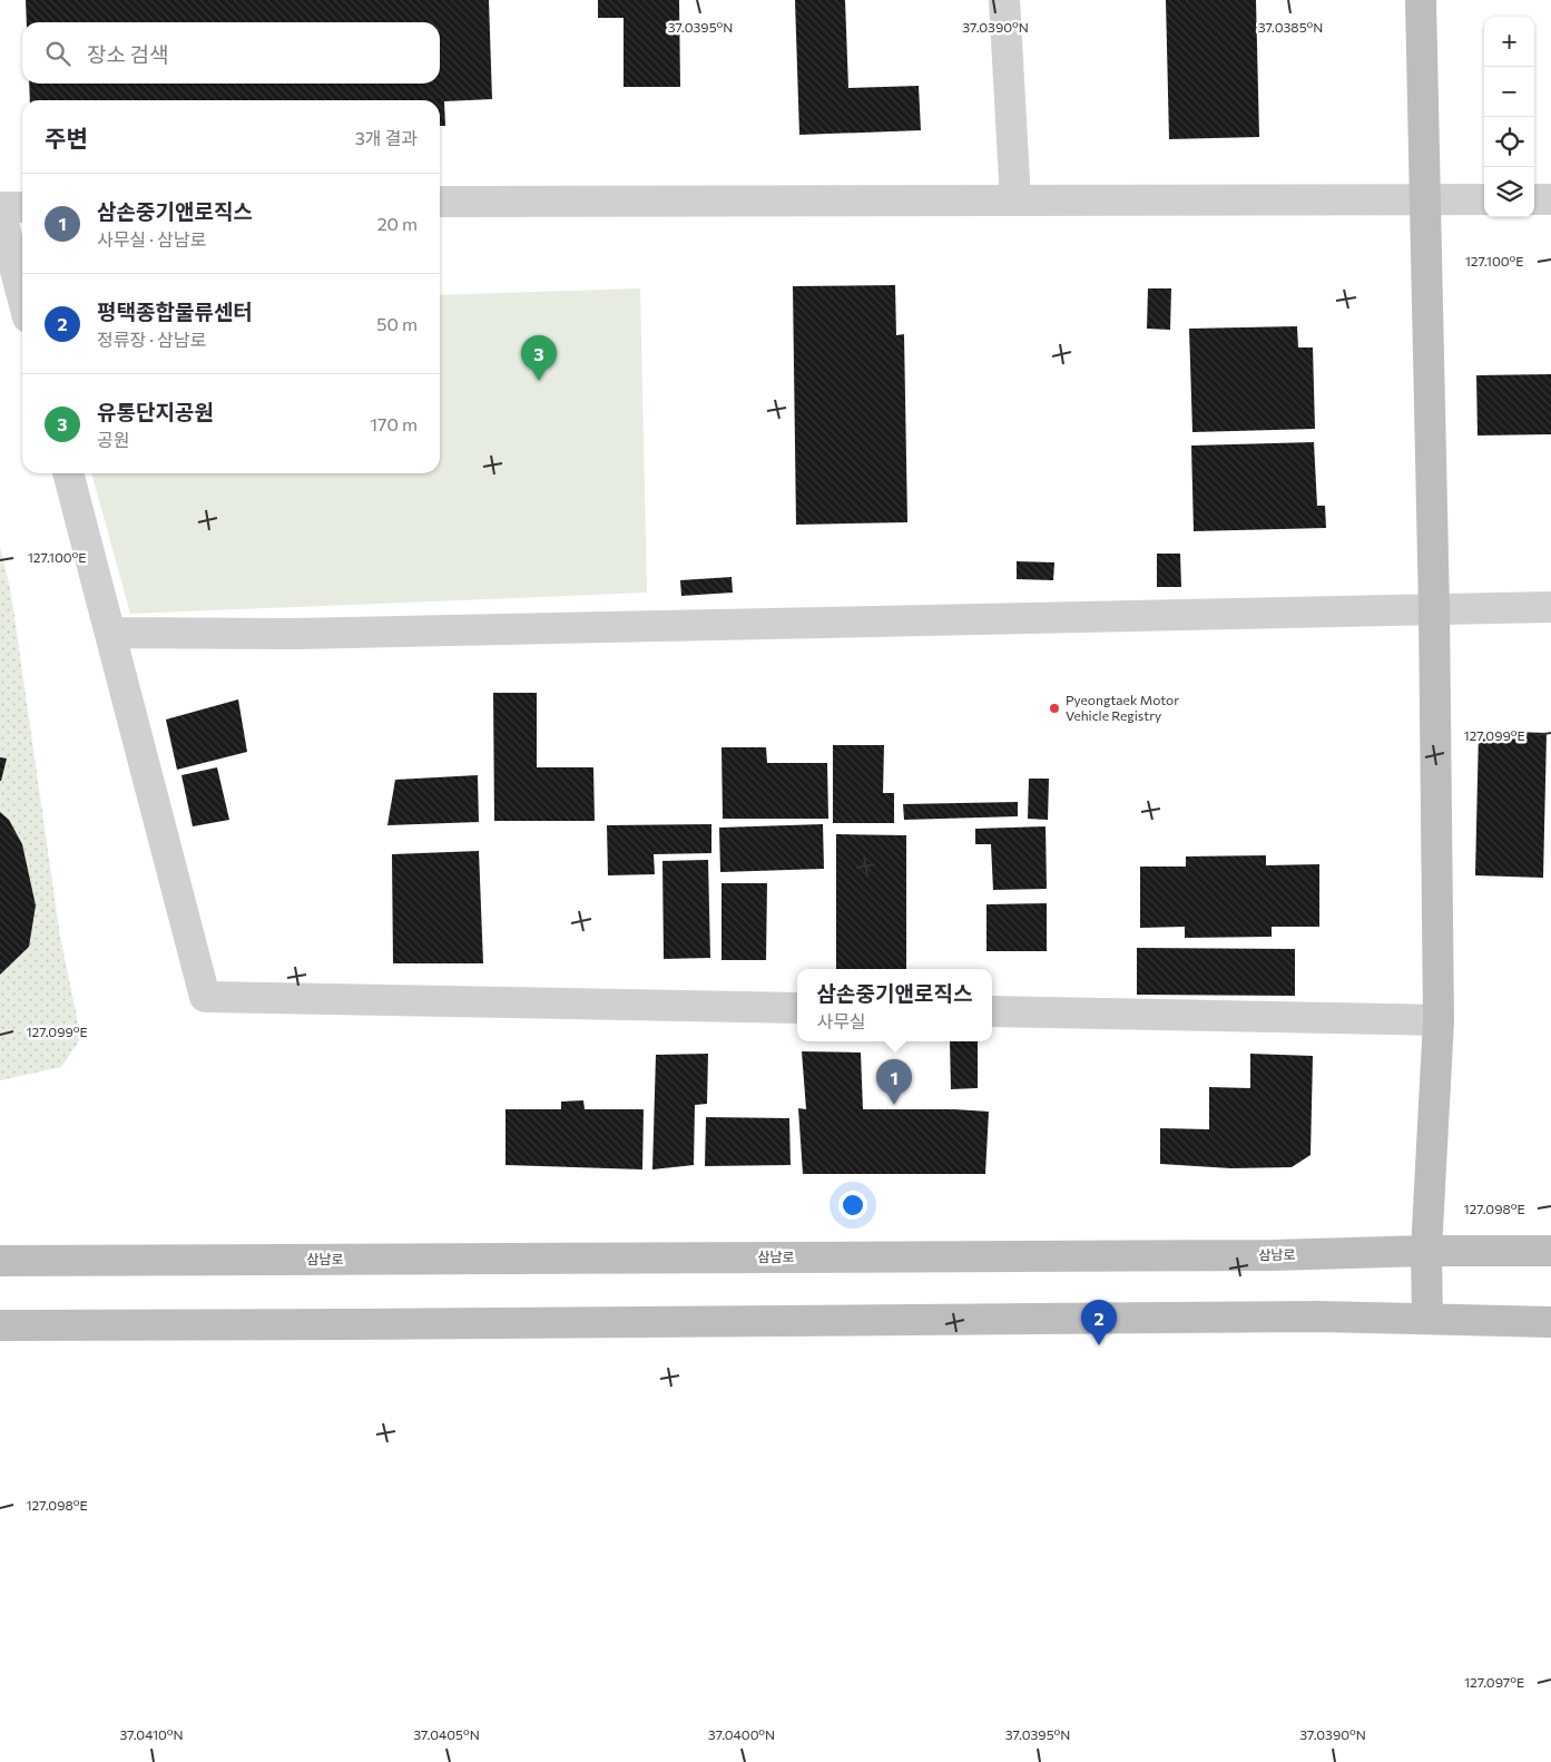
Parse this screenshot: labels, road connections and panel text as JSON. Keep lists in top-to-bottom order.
{
  "streets": {
    "main road": ["삼남로"]
  },
  "places": ["Pyeongtaek Motor Vehicle Registry"],
  "page": {
    "map_buttons": ["+", "−"],
    "search": "장소 검색",
    "heading": ["주변", "3개 결과"],
    "list": [
      {
        "mark": "1",
        "name": "삼손중기앤로직스",
        "note": "사무실 · 삼남로",
        "value": "20 m"
      },
      {
        "mark": "2",
        "name": "평택종합물류센터",
        "note": "정류장 · 삼남로",
        "value": "50 m"
      },
      {
        "mark": "3",
        "name": "유통단지공원",
        "note": "공원",
        "value": "170 m"
      }
    ],
    "pins": ["3", "1", "2"],
    "popup": ["삼손중기앤로직스", "사무실"]
  },
  "coordinates": [
    "37.0395°N",
    "37.0390°N",
    "37.0385°N",
    "127.100°E",
    "127.099°E",
    "127.098°E",
    "127.097°E",
    "37.0410°N",
    "37.0405°N",
    "37.0400°N"
  ]
}
